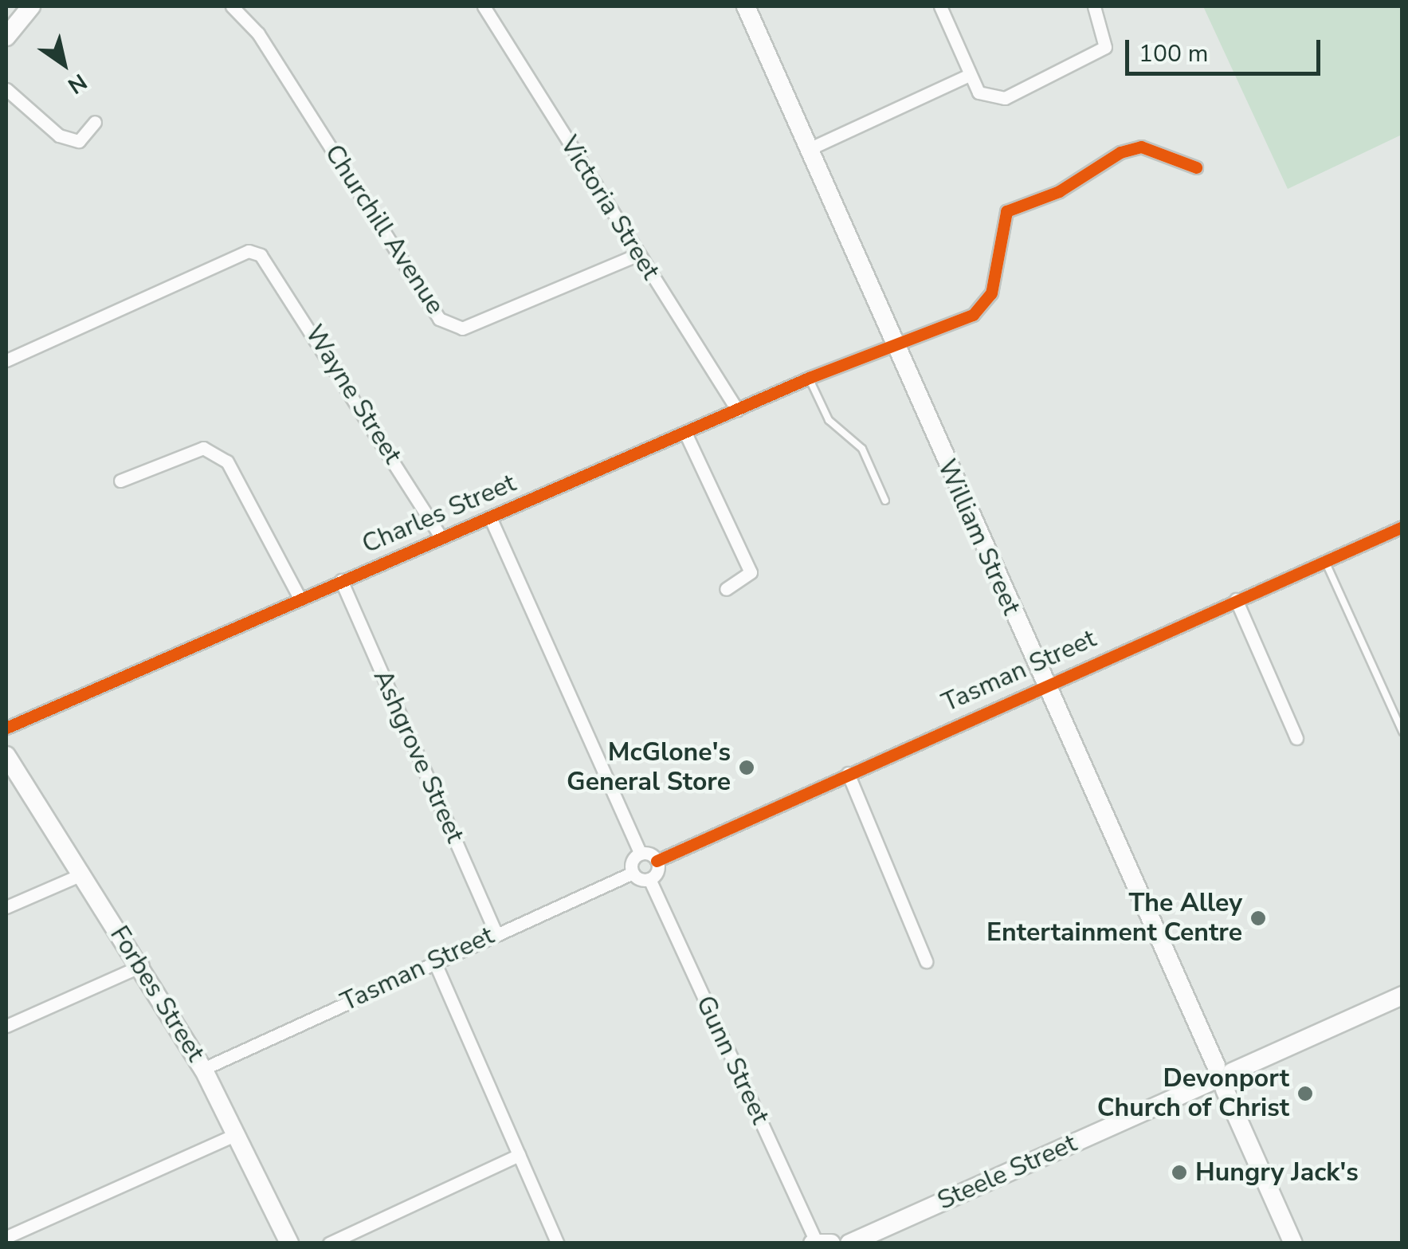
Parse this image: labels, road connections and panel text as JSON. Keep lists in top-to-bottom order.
{
  "streets": {
    "main road": ["William Street", "Forbes Street", "Steele Street"],
    "street": [
      "Victoria Street",
      "Churchill Avenue",
      "Wayne Street",
      "Charles Street",
      "Tasman Street",
      "Ashgrove Street",
      "Gunn Street"
    ]
  },
  "crossings": [
    ["Victoria Street", "Churchill Avenue"],
    ["Victoria Street", "Charles Street"],
    ["Wayne Street", "Charles Street"],
    ["Charles Street", "William Street"],
    ["Charles Street", "Ashgrove Street"],
    ["William Street", "Tasman Street"],
    ["William Street", "Steele Street"],
    ["Tasman Street", "Ashgrove Street"],
    ["Tasman Street", "Forbes Street"]
  ],
  "places": [
    "McGlone's General Store",
    "The Alley Entertainment Centre",
    "Devonport Church of Christ",
    "Hungry Jack's"
  ],
  "scale_bar": "100 m",
  "north": "bottom right"
}
